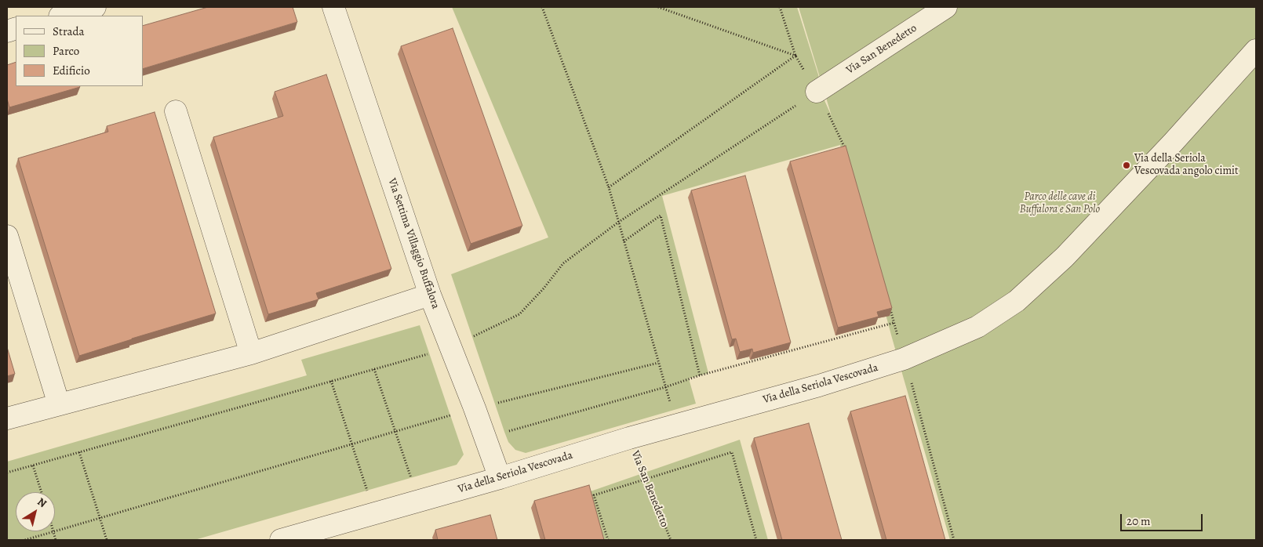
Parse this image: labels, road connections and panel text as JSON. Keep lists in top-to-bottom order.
{
  "streets": {
    "street": ["Via San Benedetto", "Via Settima Villaggio Buffalora", "Via della Seriola Vescovada"]
  },
  "crossings": [
    ["Via San Benedetto", "Via della Seriola Vescovada"],
    ["Via Settima Villaggio Buffalora", "Via della Seriola Vescovada"]
  ],
  "parks": ["Parco delle cave di Buffalora e San Polo"],
  "places": ["Via della Seriola Vescovada angolo cimit"],
  "legend": ["Strada", "Parco", "Edificio"],
  "scale_bar": "20 m",
  "north": "top right"
}
